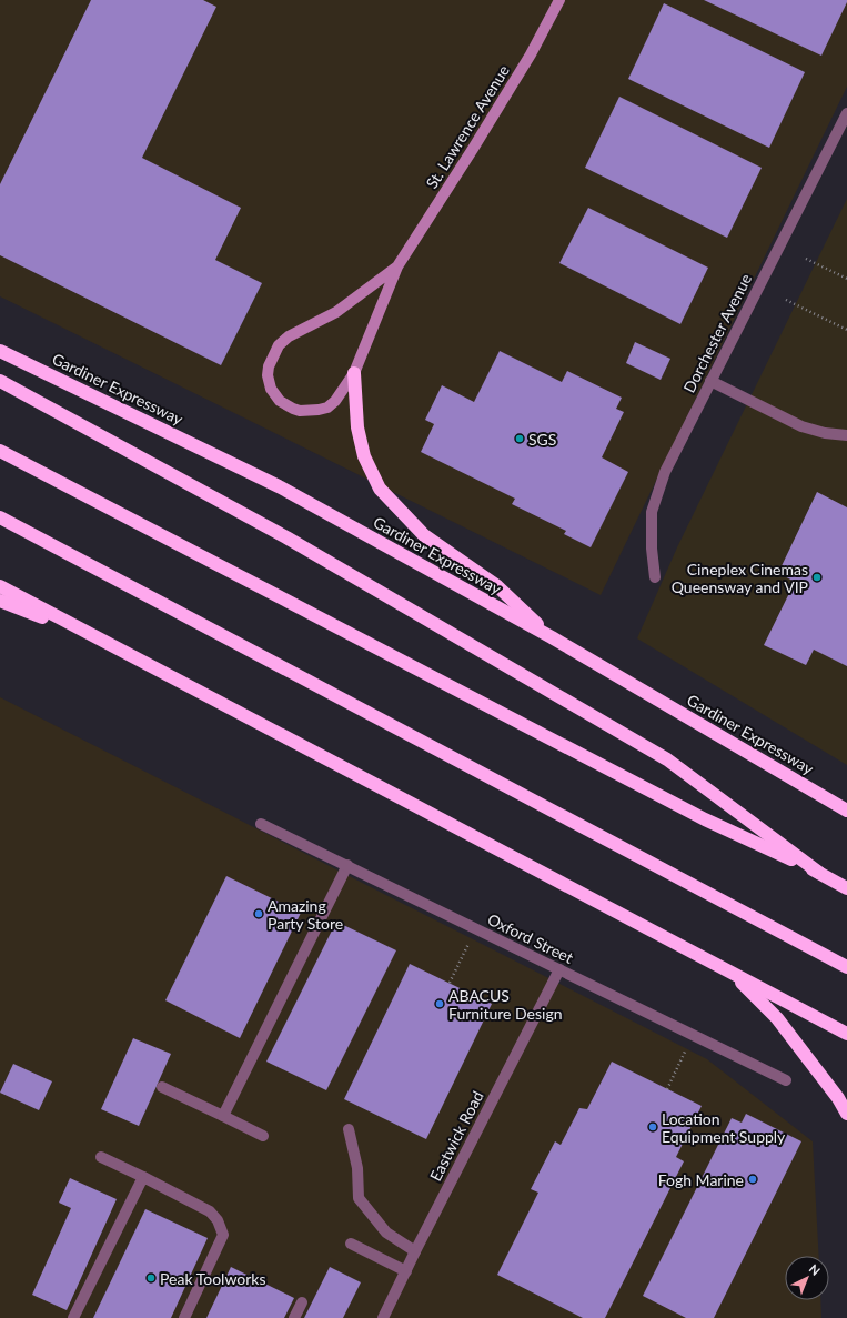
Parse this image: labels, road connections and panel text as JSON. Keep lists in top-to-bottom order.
{
  "streets": {
    "highway": ["Gardiner Expressway"],
    "street": [
      "St. Lawrence Avenue",
      "Dorchester Avenue",
      "Oxford Street",
      "Eastwick Road"
    ]
  },
  "crossings": [
    ["Oxford Street", "Eastwick Road"]
  ],
  "places": [
    "SGS",
    "Cineplex Cinemas Queensway and VIP",
    "Amazing Party Store",
    "ABACUS Furniture Design",
    "Location Equipment Supply",
    "Fogh Marine",
    "Peak Toolworks"
  ],
  "north": "top right"
}
